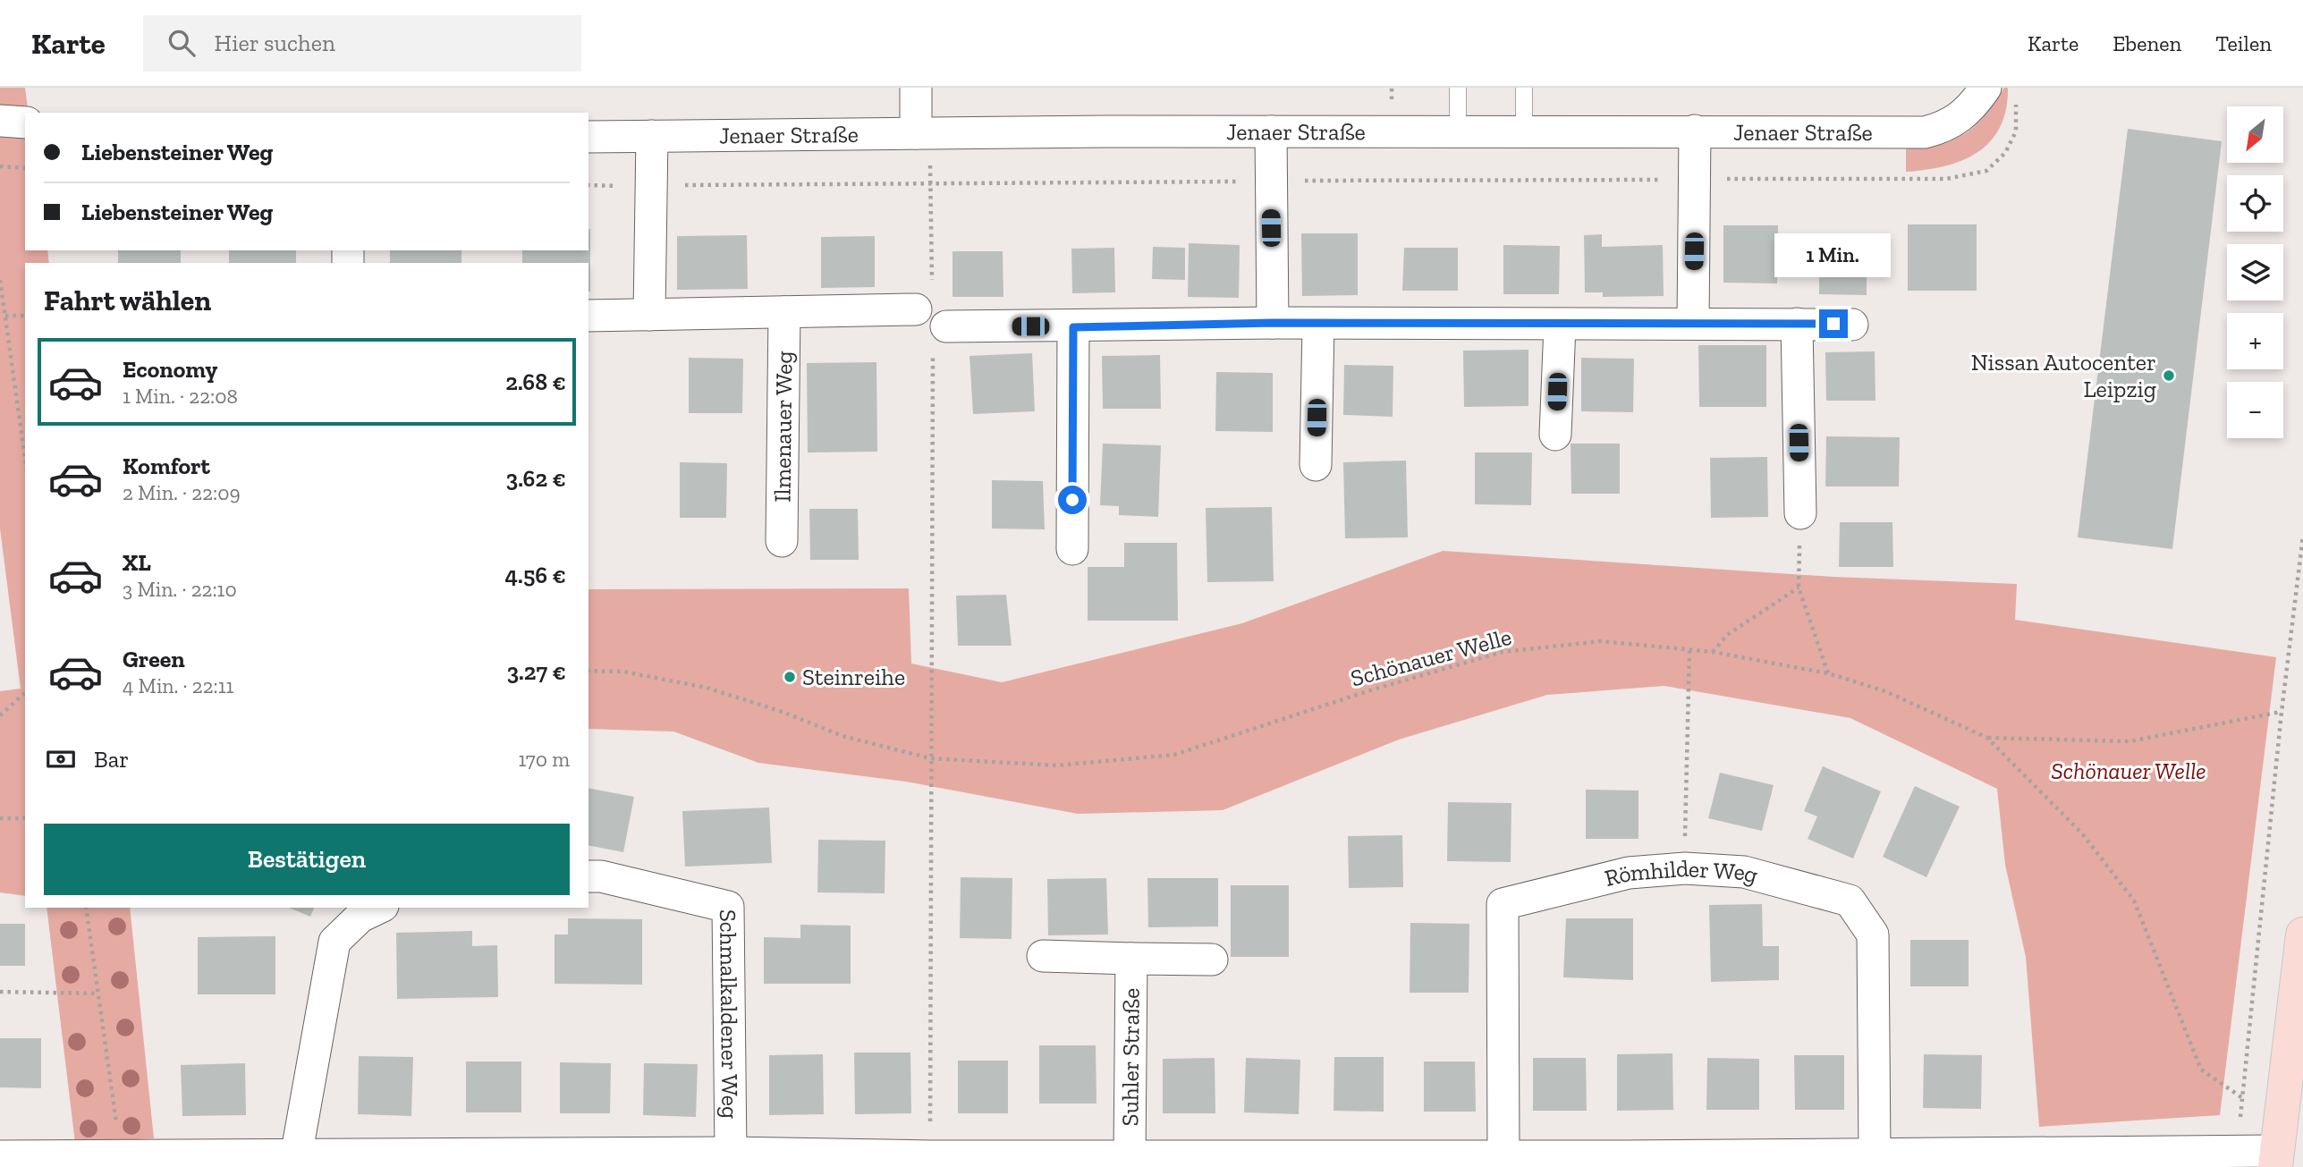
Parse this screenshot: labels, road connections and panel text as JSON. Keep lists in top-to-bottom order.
{
  "streets": {
    "street": [
      "Jenaer Straße",
      "Ilmenauer Weg",
      "Römhilder Weg",
      "Schmalkaldener Weg",
      "Suhler Straße"
    ],
    "path": ["Schönauer Welle"]
  },
  "crossings": [
    ["Römhilder Weg", "Suhler Straße"],
    ["Schmalkaldener Weg", "Suhler Straße"]
  ],
  "parks": ["Schönauer Welle"],
  "places": ["Nissan Autocenter Leipzig", "Steinreihe"],
  "north": "bottom left",
  "page": {
    "header": "Karte",
    "search": "Hier suchen",
    "nav": ["Karte", "Ebenen", "Teilen"],
    "map_buttons": ["+", "−"],
    "banner": ["Liebensteiner Weg", "Liebensteiner Weg"],
    "bubble": "1 Min.",
    "heading": "Fahrt wählen",
    "list": [
      {
        "name": "Economy",
        "note": "1 Min. · 22:08",
        "value": "2.68 €"
      },
      {
        "name": "Komfort",
        "note": "2 Min. · 22:09",
        "value": "3.62 €"
      },
      {
        "name": "XL",
        "note": "3 Min. · 22:10",
        "value": "4.56 €"
      },
      {
        "name": "Green",
        "note": "4 Min. · 22:11",
        "value": "3.27 €"
      }
    ],
    "pay": ["Bar", "170 m"],
    "buttons": "Bestätigen"
  }
}
